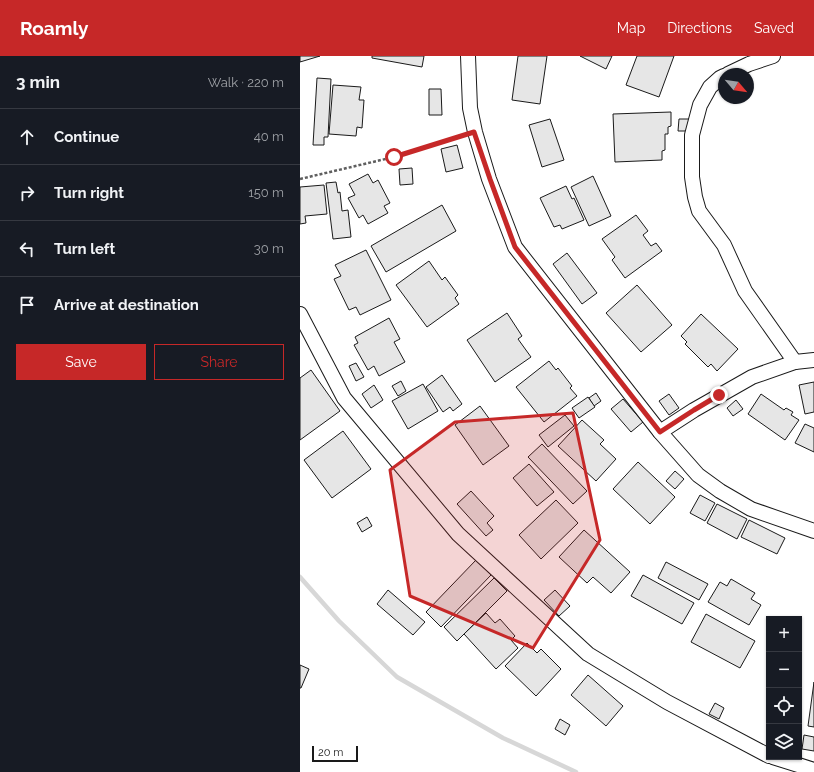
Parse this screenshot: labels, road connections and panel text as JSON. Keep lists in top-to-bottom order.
{
  "scale_bar": "20 m",
  "north": "bottom right",
  "page": {
    "header": "Roamly",
    "nav": ["Map", "Directions", "Saved"],
    "heading": ["3 min", "Walk · 220 m"],
    "list": [
      ["Continue", "40 m"],
      ["Turn right", "150 m"],
      ["Turn left", "30 m"],
      "Arrive at destination"
    ],
    "buttons": ["Save", "Share"],
    "map_buttons": ["+", "−"],
    "scale": "20 m"
  }
}
